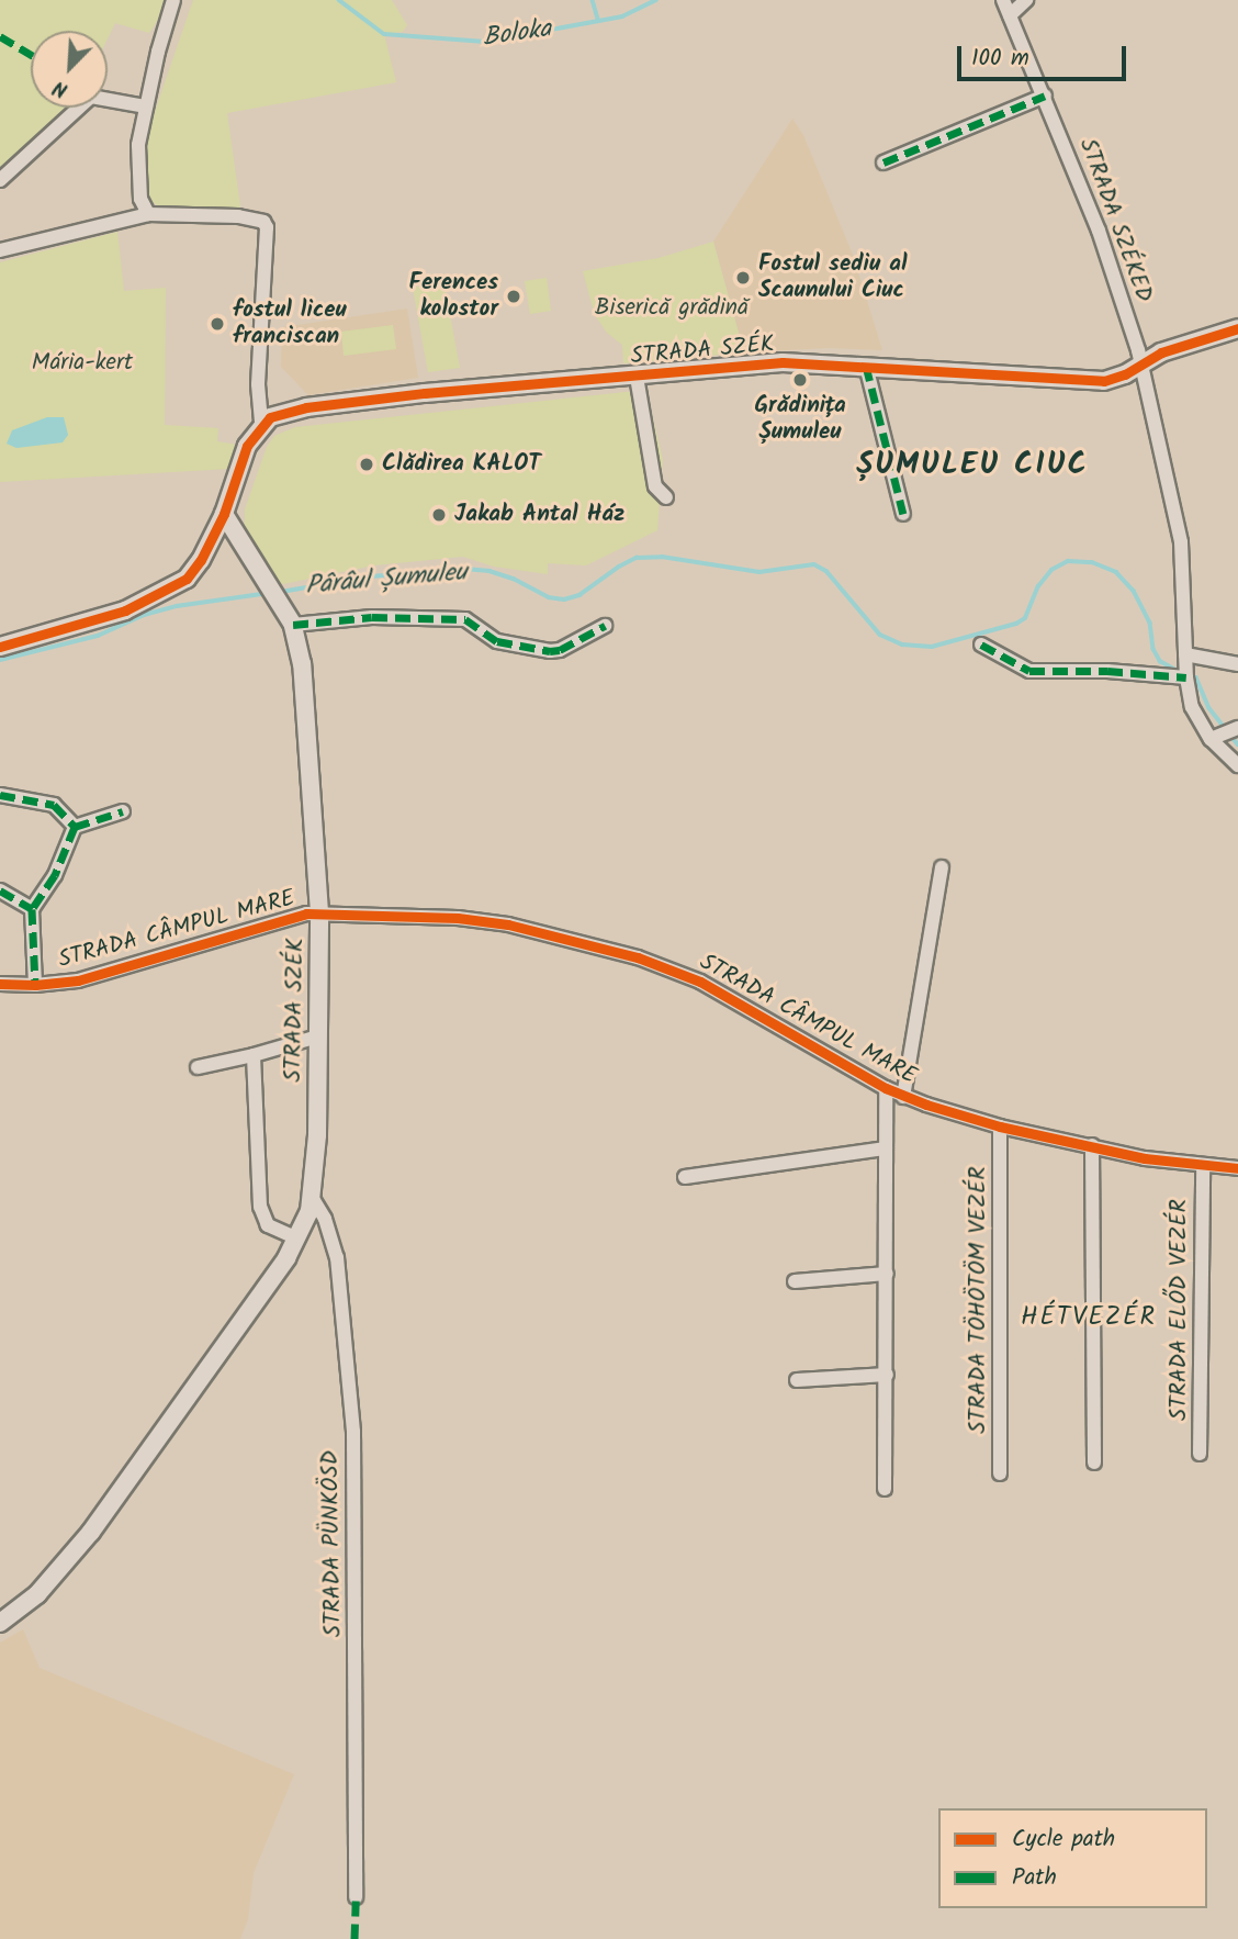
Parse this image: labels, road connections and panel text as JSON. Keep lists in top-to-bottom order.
{
  "streets": {
    "street": [
      "STRADA SZÉKED",
      "STRADA SZÉK",
      "STRADA CÂMPUL MARE",
      "STRADA TÖHÖTÖM VEZÉR",
      "STRADA ELŐD VEZÉR",
      "STRADA PÜNKÖSD"
    ]
  },
  "crossings": [
    ["STRADA SZÉKED", "STRADA SZÉK"],
    ["STRADA SZÉK", "STRADA CÂMPUL MARE"],
    ["STRADA SZÉK", "STRADA PÜNKÖSD"],
    ["STRADA CÂMPUL MARE", "STRADA TÖHÖTÖM VEZÉR"],
    ["STRADA CÂMPUL MARE", "STRADA ELŐD VEZÉR"]
  ],
  "districts": ["ȘUMULEU CIUC", "HÉTVEZÉR"],
  "water": ["Boloka", "Pârâul Șumuleu"],
  "parks": ["Biserică grădină", "Mária-kert"],
  "places": [
    "Fostul sediu al Scaunului Ciuc",
    "Ferences kolostor",
    "fostul liceu franciscan",
    "Grădinița Șumuleu",
    "Clădirea KALOT",
    "Jakab Antal Ház"
  ],
  "legend": ["Cycle path", "Path"],
  "scale_bar": "100 m",
  "north": "bottom left"
}
